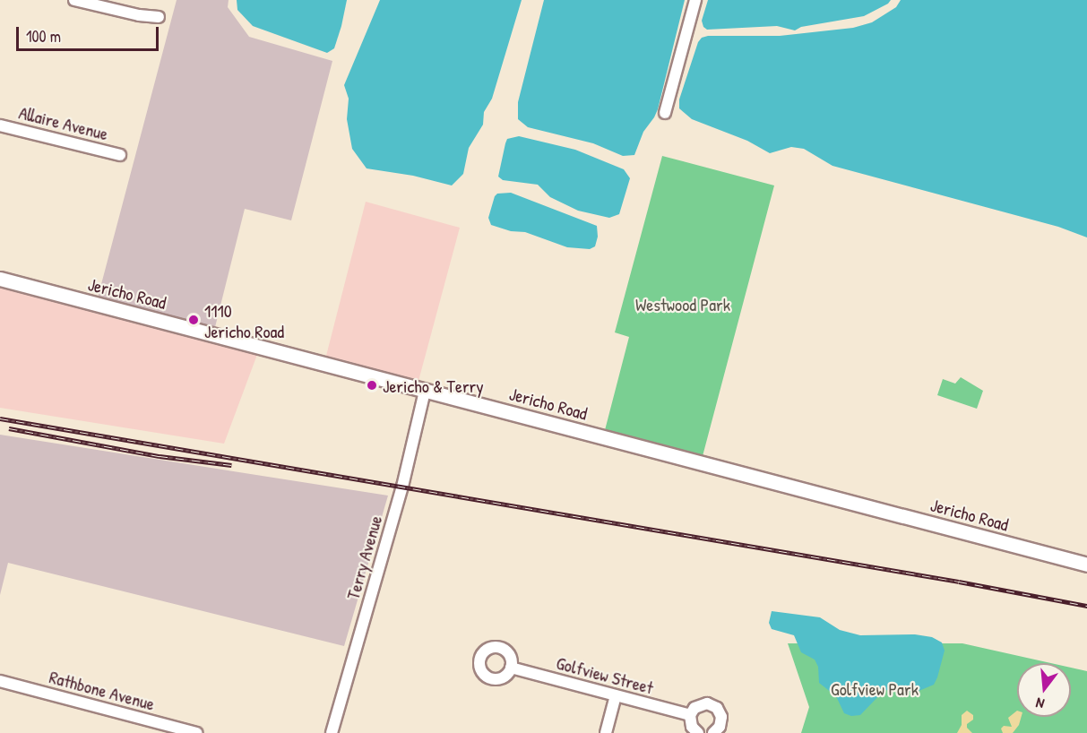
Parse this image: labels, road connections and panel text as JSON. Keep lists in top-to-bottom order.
{
  "streets": {
    "main road": ["Jericho Road"],
    "street": [
      "Allaire Avenue",
      "Terry Avenue",
      "Golfview Street",
      "Rathbone Avenue"
    ]
  },
  "crossings": [
    ["Jericho Road", "Terry Avenue"]
  ],
  "parks": ["Westwood Park", "Golfview Park"],
  "places": ["1110 Jericho Road", "Jericho & Terry"],
  "scale_bar": "100 m",
  "north": "bottom"
}
